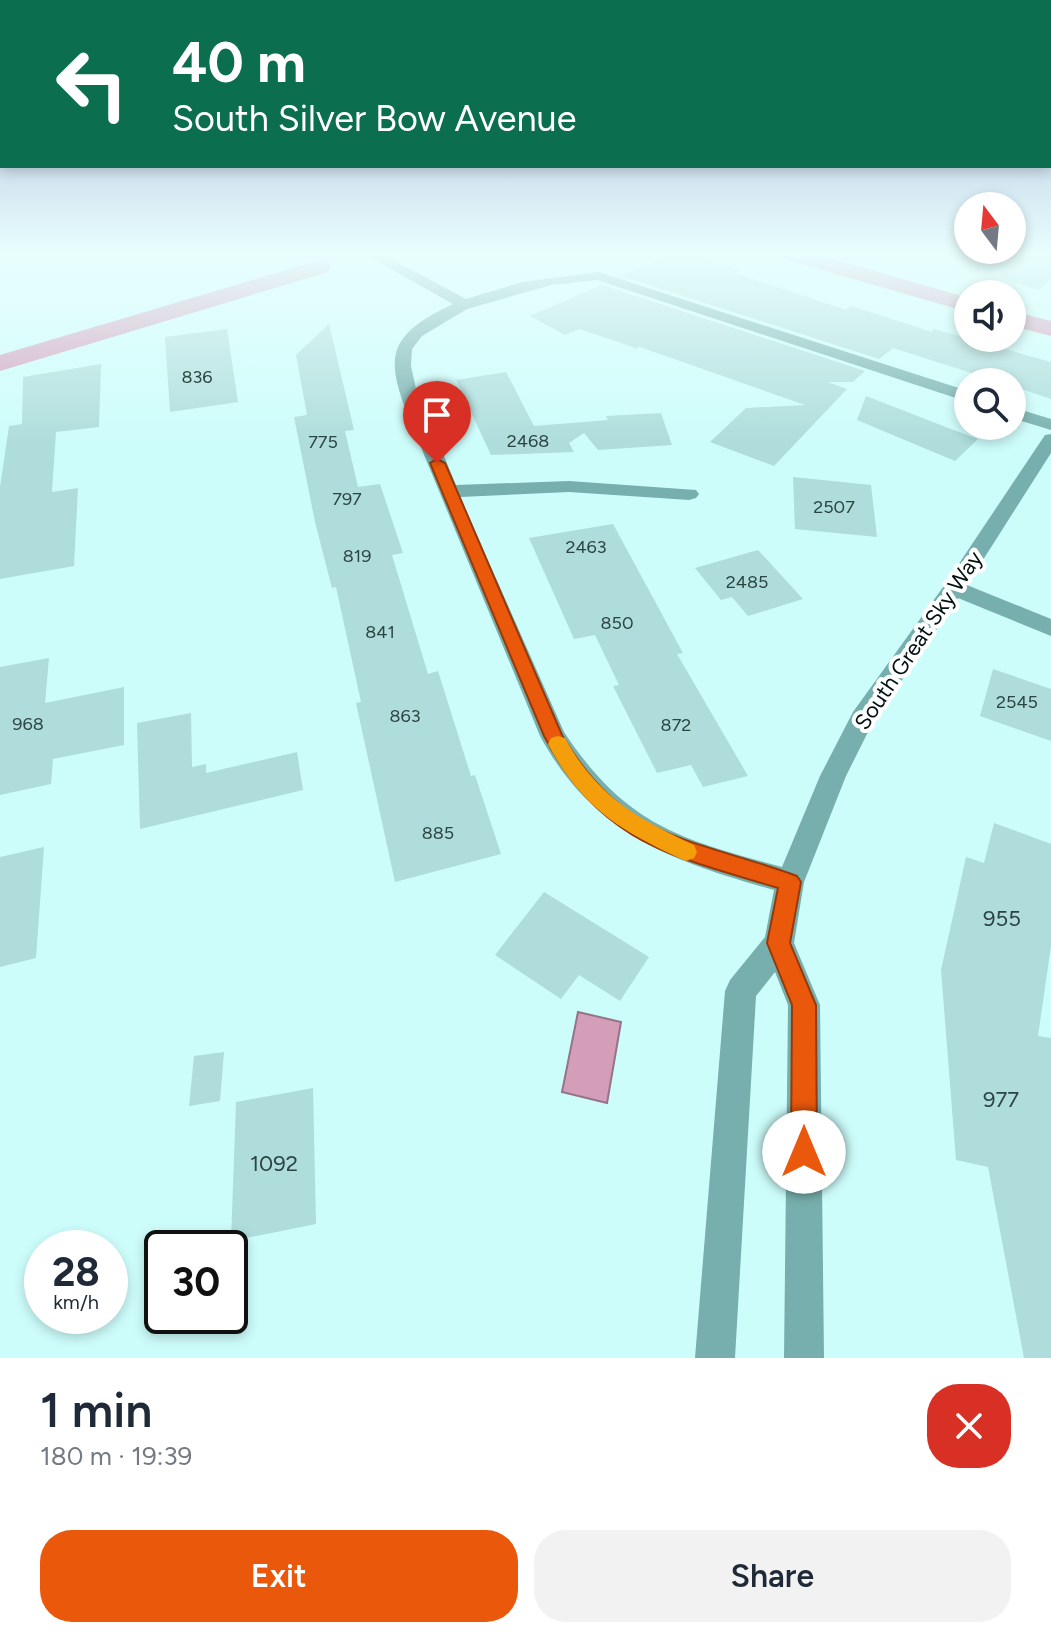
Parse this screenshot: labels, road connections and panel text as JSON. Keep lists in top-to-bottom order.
{
  "streets": {
    "street": ["South Great Sky Way"]
  },
  "house_numbers": [
    "836",
    "2468",
    "775",
    "797",
    "2507",
    "2463",
    "819",
    "2485",
    "850",
    "841",
    "2545",
    "863",
    "968",
    "872",
    "885",
    "955",
    "977",
    "1092"
  ],
  "north": "top",
  "page": {
    "turn": ["40 m", "South Silver Bow Avenue"],
    "speed": "28 km/h",
    "limit": "30",
    "heading": ["1 min", "180 m · 19:39"],
    "buttons": ["Exit", "Share"]
  }
}
